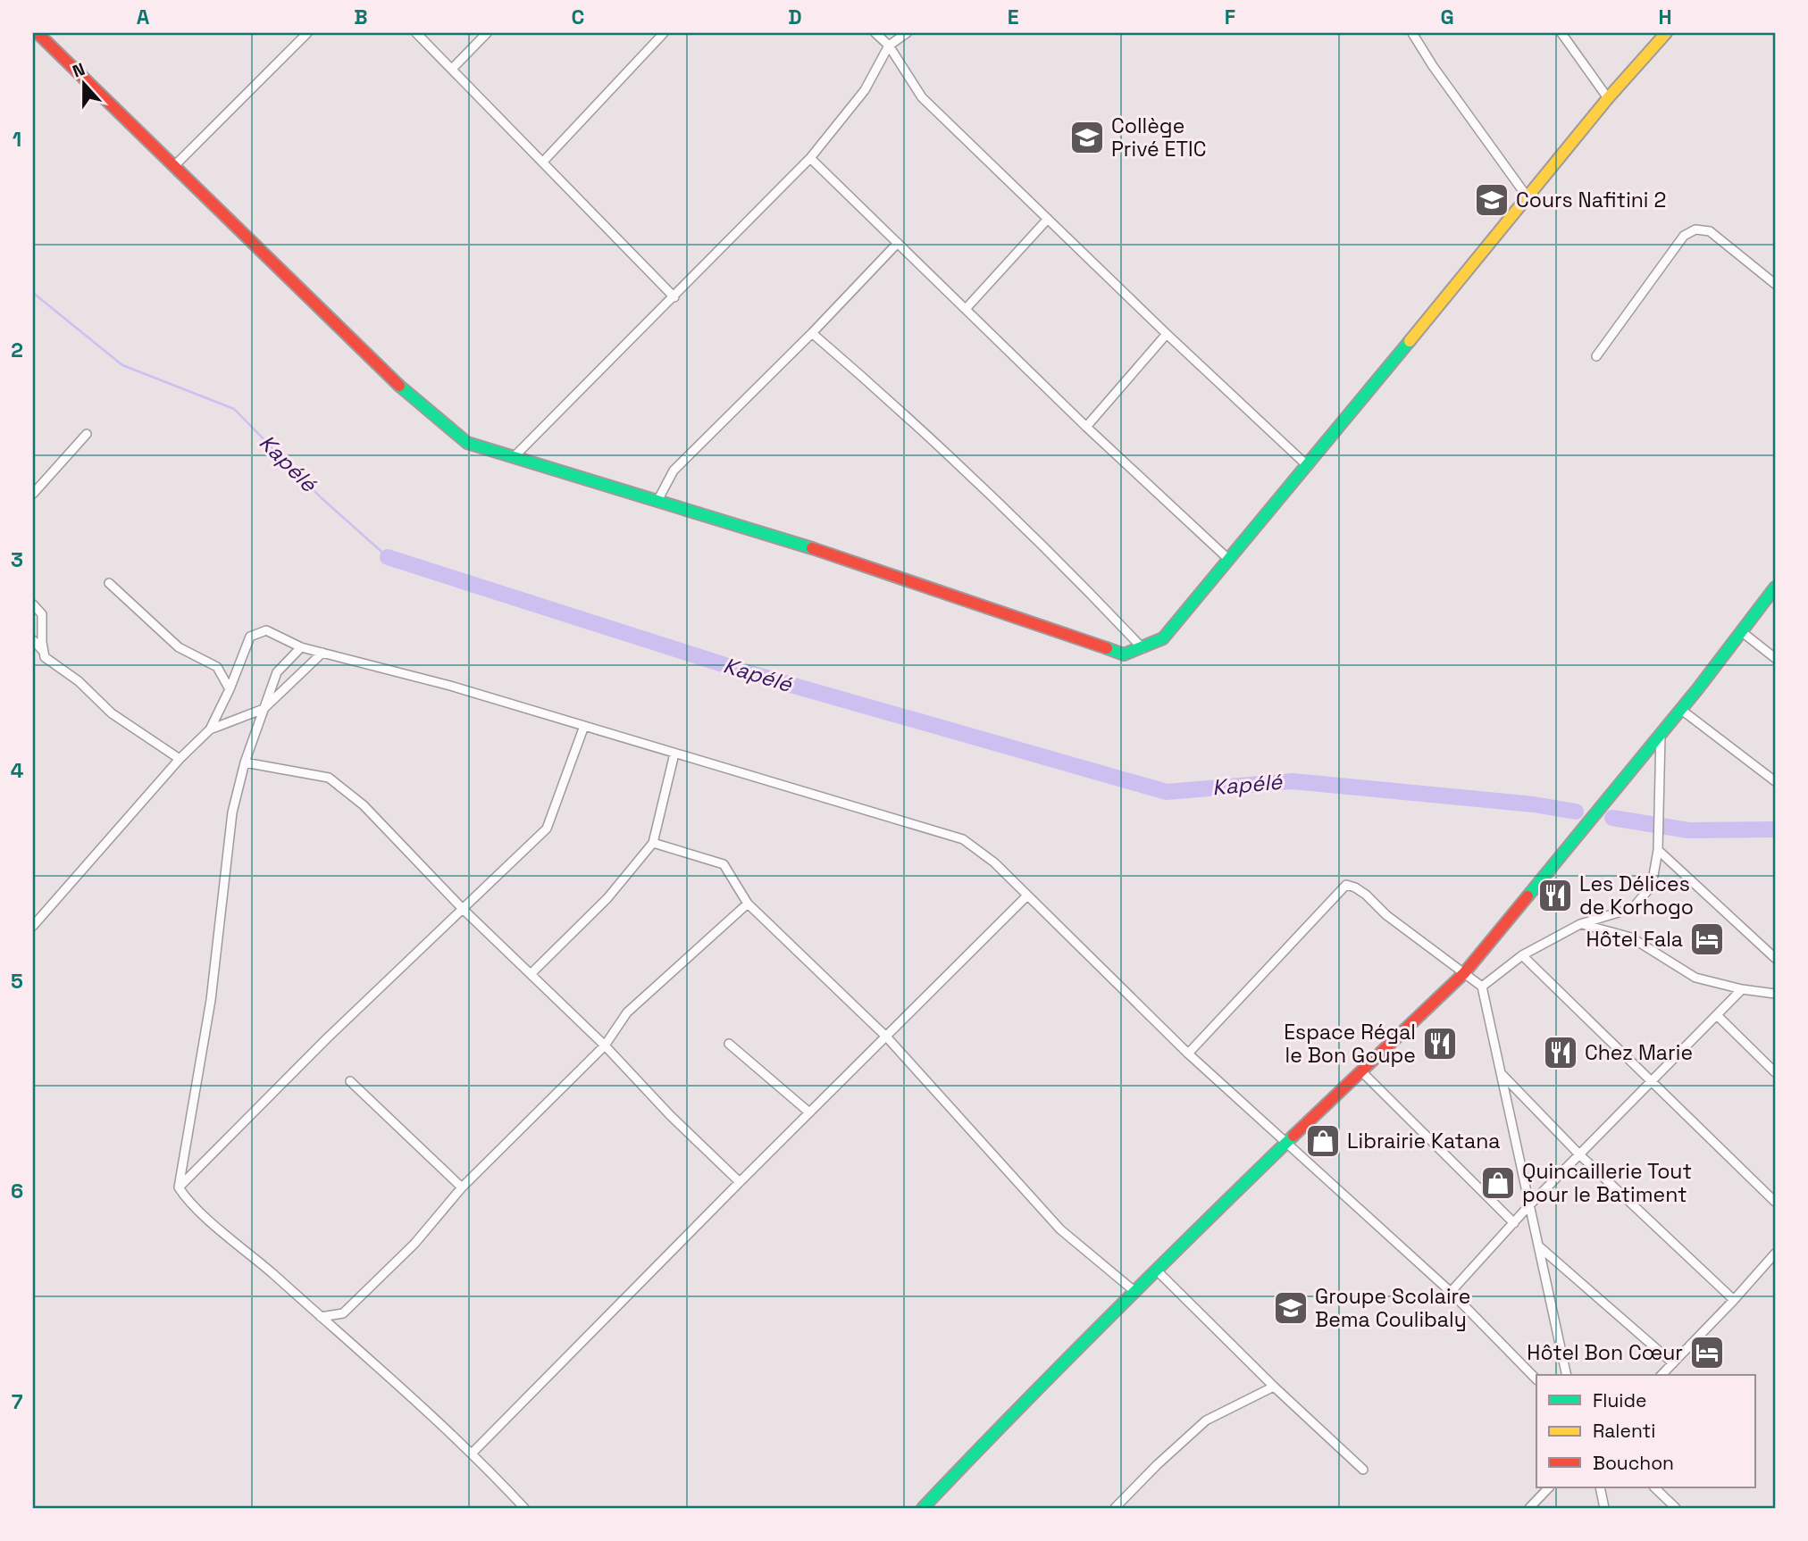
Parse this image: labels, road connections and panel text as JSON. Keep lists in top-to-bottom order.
{
  "water": ["Kapélé"],
  "places": {
    "school or university": ["Collège Privé ETIC", "Cours Nafitini 2", "Groupe Scolaire Bema Coulibaly"],
    "restaurant": ["Les Délices de Korhogo", "Espace Régal le Bon Goupe", "Chez Marie"],
    "hotel": ["Hôtel Fala", "Hôtel Bon Cœur"],
    "shop": ["Librairie Katana", "Quincaillerie Tout pour le Batiment"]
  },
  "legend": ["Fluide", "Ralenti", "Bouchon"],
  "north": "top",
  "grid": {
    "columns": [
      "A",
      "B",
      "C",
      "D",
      "E",
      "F",
      "G",
      "H"
    ],
    "rows": [
      "1",
      "2",
      "3",
      "4",
      "5",
      "6",
      "7"
    ]
  }
}
